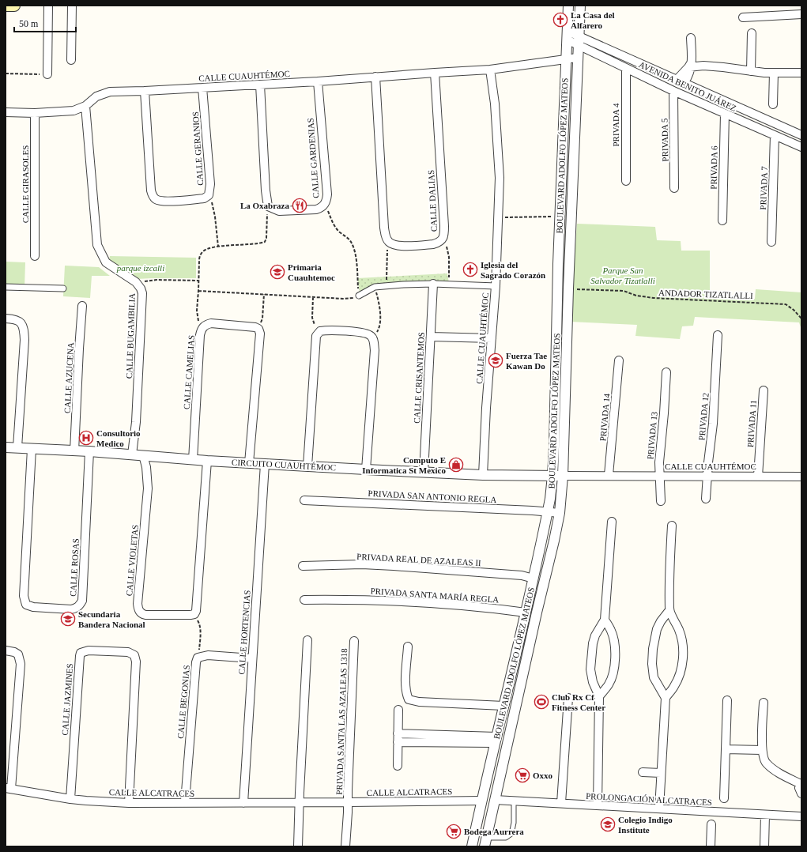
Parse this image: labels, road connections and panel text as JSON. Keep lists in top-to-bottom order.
{
  "streets": {
    "street": [
      "CALLE CUAUHTÉMOC",
      "AVENIDA BENITO JUÁREZ",
      "PRIVADA 4",
      "PRIVADA 5",
      "CALLE GERANIOS",
      "BOULEVARD ADOLFO LÓPEZ MATEOS",
      "CALLE GARDENIAS",
      "PRIVADA 6",
      "CALLE GIRASOLES",
      "PRIVADA 7",
      "CALLE DALIAS",
      "CALLE BUGAMBILIA",
      "CALLE CAMELIAS",
      "CALLE AZUCENA",
      "CALLE CRISANTEMOS",
      "PRIVADA 12",
      "PRIVADA 14",
      "PRIVADA 11",
      "PRIVADA 13",
      "CIRCUITO CUAUHTÉMOC",
      "PRIVADA SAN ANTONIO REGLA",
      "PRIVADA REAL DE AZALEAS II",
      "CALLE VIOLETAS",
      "CALLE ROSAS",
      "PRIVADA SANTA MARÍA REGLA",
      "CALLE HORTENCIAS",
      "CALLE JAZMINES",
      "CALLE BEGONIAS",
      "PRIVADA SANTA LAS AZALEAS 1318",
      "CALLE ALCATRACES",
      "PROLONGACIÓN ALCATRACES"
    ],
    "path": ["ANDADOR TIZATLALLI"]
  },
  "crossings": [
    ["CALLE CUAUHTÉMOC", "CALLE GERANIOS"],
    ["CALLE CUAUHTÉMOC", "BOULEVARD ADOLFO LÓPEZ MATEOS"],
    ["CALLE CUAUHTÉMOC", "CALLE GARDENIAS"],
    ["CALLE CUAUHTÉMOC", "CALLE GIRASOLES"],
    ["CALLE CUAUHTÉMOC", "CALLE DALIAS"],
    ["CALLE CUAUHTÉMOC", "CALLE BUGAMBILIA"],
    ["CALLE CUAUHTÉMOC", "PRIVADA 12"],
    ["CALLE CUAUHTÉMOC", "PRIVADA 14"],
    ["CALLE CUAUHTÉMOC", "PRIVADA 11"],
    ["CALLE CUAUHTÉMOC", "PRIVADA 13"],
    ["CALLE CUAUHTÉMOC", "CIRCUITO CUAUHTÉMOC"],
    ["AVENIDA BENITO JUÁREZ", "PRIVADA 4"],
    ["AVENIDA BENITO JUÁREZ", "PRIVADA 5"],
    ["AVENIDA BENITO JUÁREZ", "BOULEVARD ADOLFO LÓPEZ MATEOS"],
    ["AVENIDA BENITO JUÁREZ", "PRIVADA 6"],
    ["AVENIDA BENITO JUÁREZ", "PRIVADA 7"],
    ["BOULEVARD ADOLFO LÓPEZ MATEOS", "ANDADOR TIZATLALLI"],
    ["BOULEVARD ADOLFO LÓPEZ MATEOS", "CIRCUITO CUAUHTÉMOC"],
    ["BOULEVARD ADOLFO LÓPEZ MATEOS", "PRIVADA SAN ANTONIO REGLA"],
    ["BOULEVARD ADOLFO LÓPEZ MATEOS", "PRIVADA REAL DE AZALEAS II"],
    ["BOULEVARD ADOLFO LÓPEZ MATEOS", "PRIVADA SANTA MARÍA REGLA"],
    ["BOULEVARD ADOLFO LÓPEZ MATEOS", "CALLE ALCATRACES"],
    ["BOULEVARD ADOLFO LÓPEZ MATEOS", "PROLONGACIÓN ALCATRACES"],
    ["CALLE BUGAMBILIA", "CIRCUITO CUAUHTÉMOC"],
    ["CALLE CAMELIAS", "CIRCUITO CUAUHTÉMOC"],
    ["CALLE AZUCENA", "CIRCUITO CUAUHTÉMOC"],
    ["CALLE CRISANTEMOS", "CIRCUITO CUAUHTÉMOC"],
    ["CIRCUITO CUAUHTÉMOC", "CALLE VIOLETAS"],
    ["CIRCUITO CUAUHTÉMOC", "CALLE ROSAS"],
    ["CIRCUITO CUAUHTÉMOC", "CALLE HORTENCIAS"],
    ["CALLE HORTENCIAS", "CALLE BEGONIAS"],
    ["CALLE HORTENCIAS", "CALLE ALCATRACES"],
    ["CALLE JAZMINES", "CALLE ALCATRACES"],
    ["CALLE BEGONIAS", "CALLE ALCATRACES"],
    ["PRIVADA SANTA LAS AZALEAS 1318", "CALLE ALCATRACES"]
  ],
  "parks": ["parque izcalli", "Parque San Salvador Tizatlalli"],
  "places": {
    "church": ["La Casa del Alfarero", "Iglesia del Sagrado Corazón"],
    "restaurant": ["La Oxabraza"],
    "school or university": [
      "Primaria Cuauhtemoc",
      "Fuerza Tae Kawan Do",
      "Secundaria Bandera Nacional",
      "Colegio Indigo Institute"
    ],
    "hospital": ["Consultorio Medico"],
    "shop": ["Computo E Informatica St Mexico"],
    "sports": ["Club Rx Cf Fitness Center"],
    "supermarket": ["Oxxo", "Bodega Aurrera"]
  },
  "scale_bar": "50 m"
}
